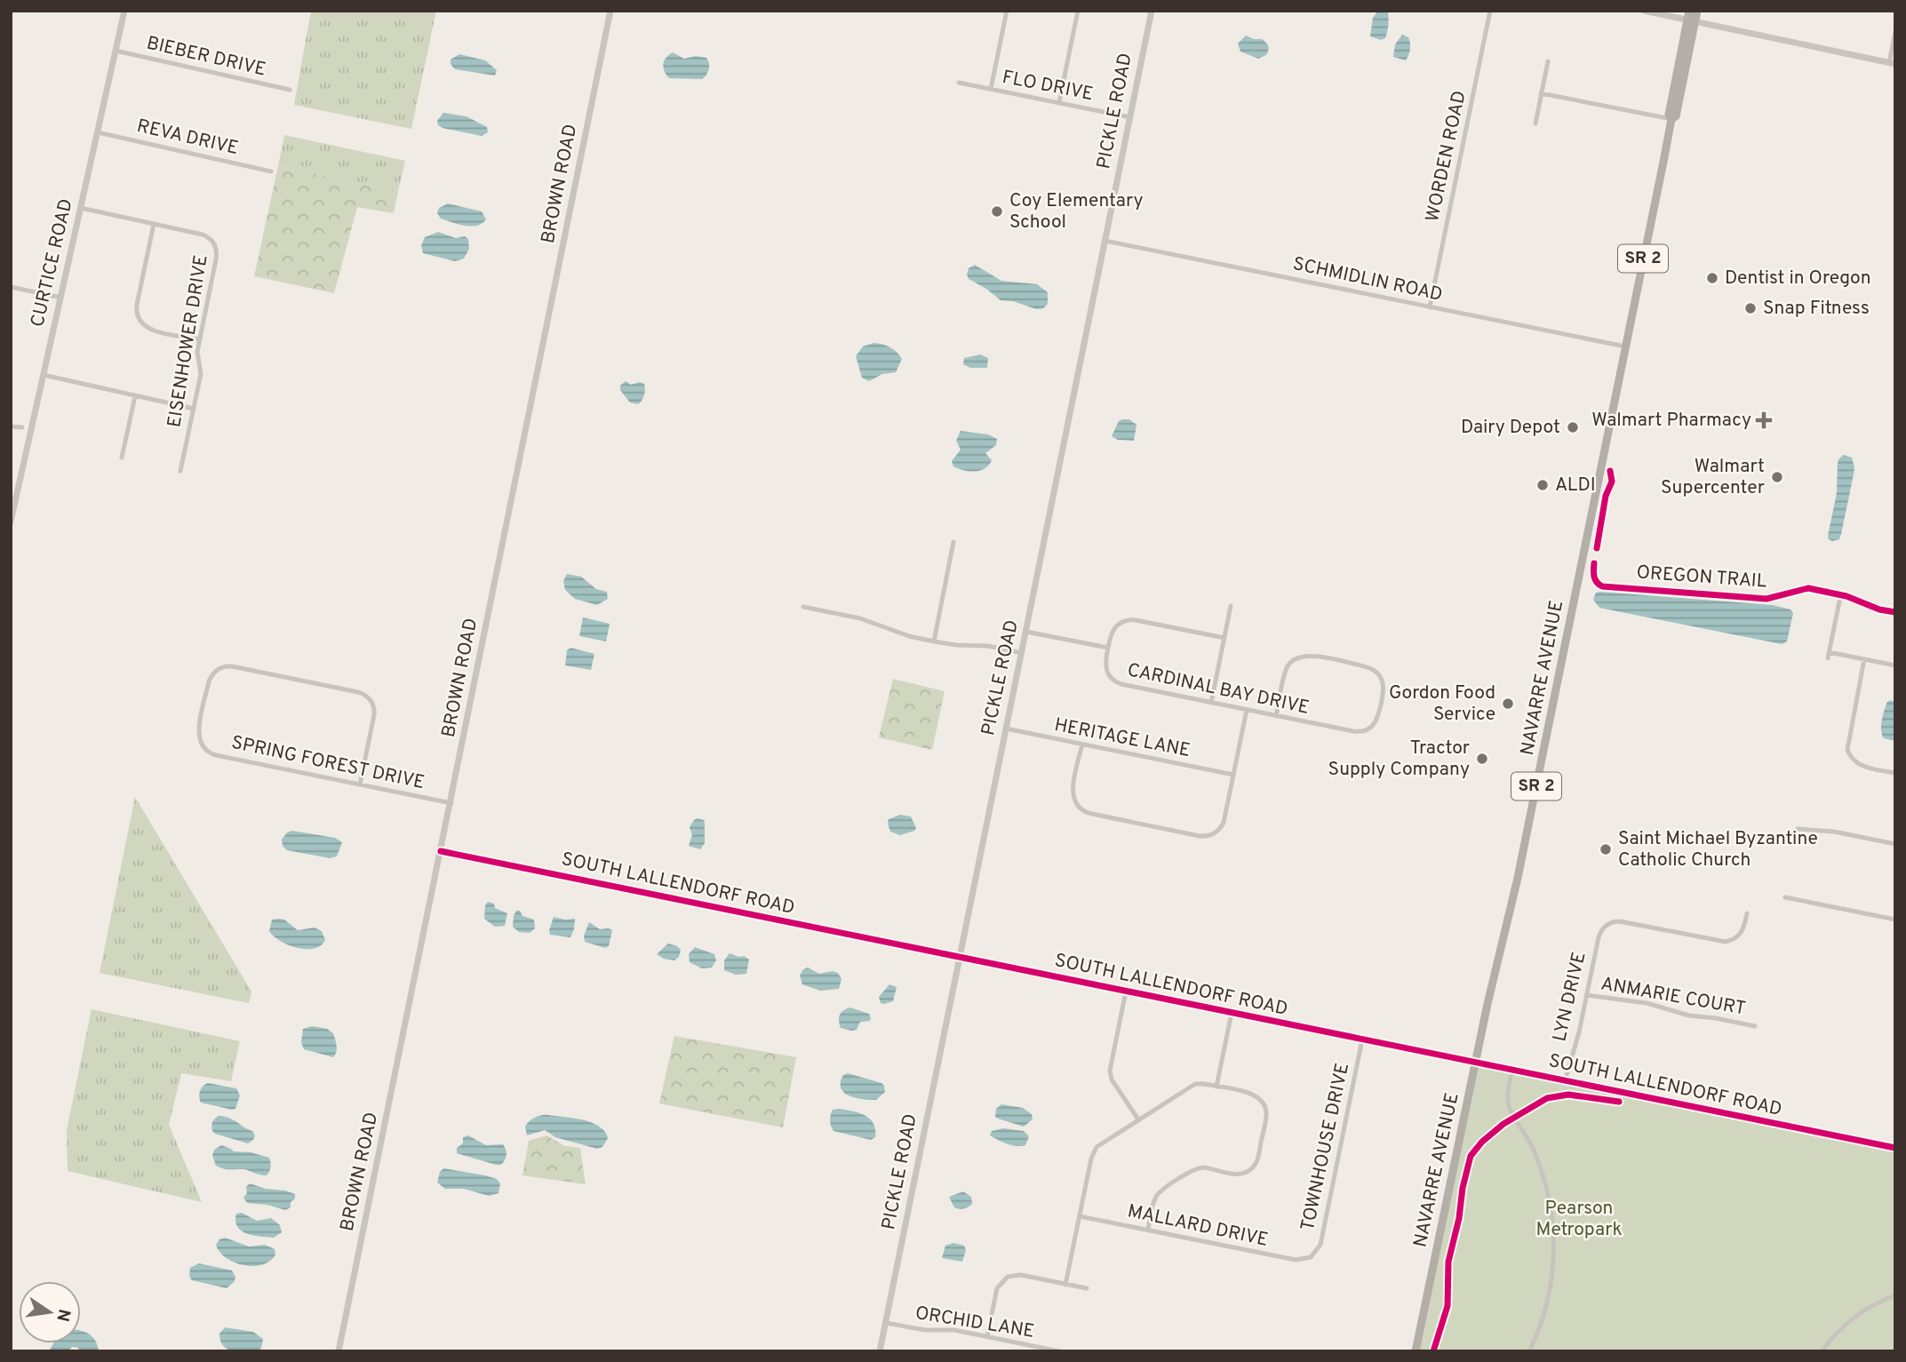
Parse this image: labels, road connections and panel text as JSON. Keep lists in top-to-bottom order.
{
  "streets": {
    "highway": ["SR 2", "NAVARRE AVENUE"],
    "street": [
      "BIEBER DRIVE",
      "FLO DRIVE",
      "PICKLE ROAD",
      "REVA DRIVE",
      "WORDEN ROAD",
      "BROWN ROAD",
      "CURTICE ROAD",
      "SCHMIDLIN ROAD",
      "EISENHOWER DRIVE",
      "CARDINAL BAY DRIVE",
      "HERITAGE LANE",
      "SPRING FOREST DRIVE",
      "SOUTH LALLENDORF ROAD",
      "LYN DRIVE",
      "ANMARIE COURT",
      "TOWNHOUSE DRIVE",
      "MALLARD DRIVE",
      "ORCHID LANE"
    ],
    "cycle path": ["OREGON TRAIL"]
  },
  "crossings": [
    ["BIEBER DRIVE", "CURTICE ROAD"],
    ["FLO DRIVE", "PICKLE ROAD"],
    ["PICKLE ROAD", "SCHMIDLIN ROAD"],
    ["PICKLE ROAD", "CARDINAL BAY DRIVE"],
    ["PICKLE ROAD", "HERITAGE LANE"],
    ["PICKLE ROAD", "SOUTH LALLENDORF ROAD"],
    ["PICKLE ROAD", "ORCHID LANE"],
    ["REVA DRIVE", "CURTICE ROAD"],
    ["WORDEN ROAD", "SCHMIDLIN ROAD"],
    ["BROWN ROAD", "SPRING FOREST DRIVE"],
    ["BROWN ROAD", "SOUTH LALLENDORF ROAD"],
    ["CURTICE ROAD", "EISENHOWER DRIVE"],
    ["SCHMIDLIN ROAD", "NAVARRE AVENUE"],
    ["NAVARRE AVENUE", "SOUTH LALLENDORF ROAD"],
    ["SOUTH LALLENDORF ROAD", "LYN DRIVE"],
    ["SOUTH LALLENDORF ROAD", "TOWNHOUSE DRIVE"],
    ["LYN DRIVE", "ANMARIE COURT"],
    ["TOWNHOUSE DRIVE", "MALLARD DRIVE"]
  ],
  "parks": ["Pearson Metropark"],
  "places": {
    "other": [
      "Coy Elementary School",
      "Dentist in Oregon",
      "Snap Fitness",
      "Dairy Depot",
      "Walmart Supercenter",
      "ALDI",
      "Gordon Food Service",
      "Tractor Supply Company",
      "Saint Michael Byzantine Catholic Church"
    ],
    "health": ["Walmart Pharmacy"]
  },
  "north": "right"
}
